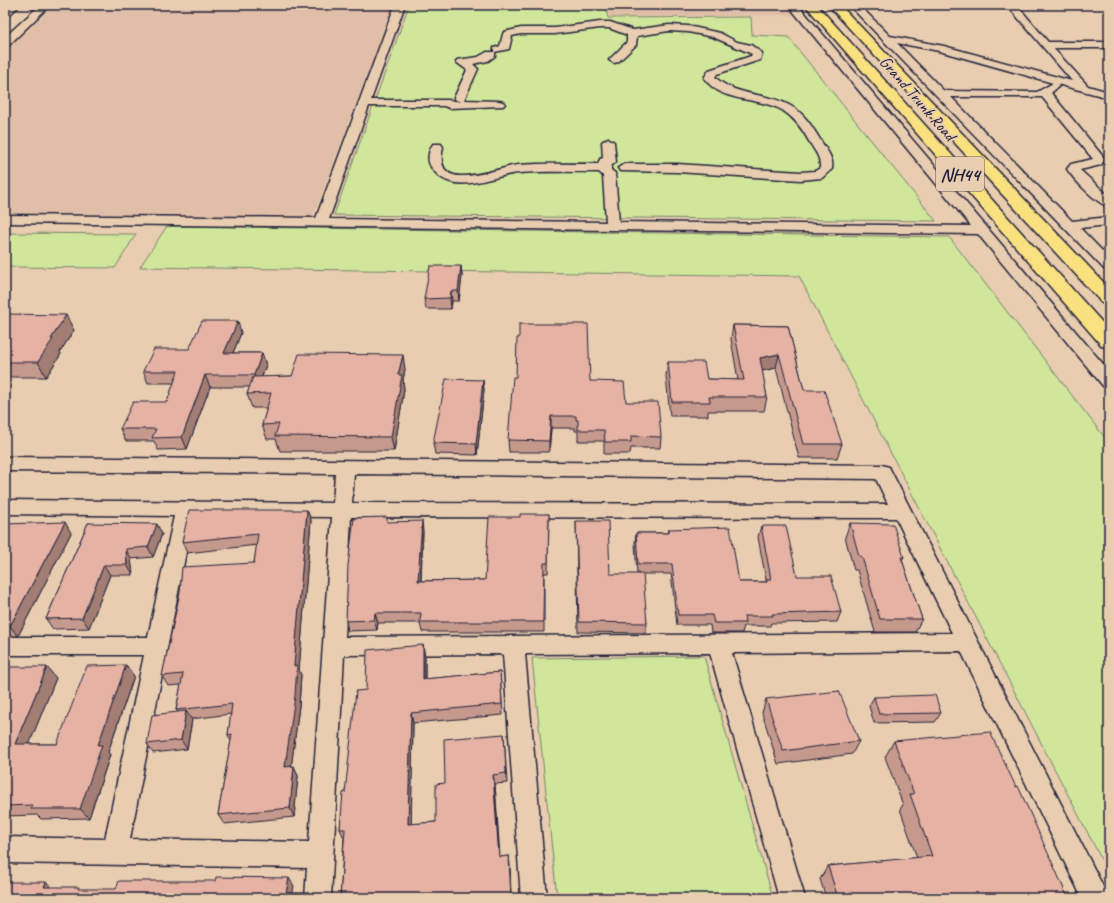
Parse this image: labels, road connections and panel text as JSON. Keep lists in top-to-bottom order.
{
  "streets": {
    "highway": ["Grand Trunk Road", "NH44"]
  }
}
